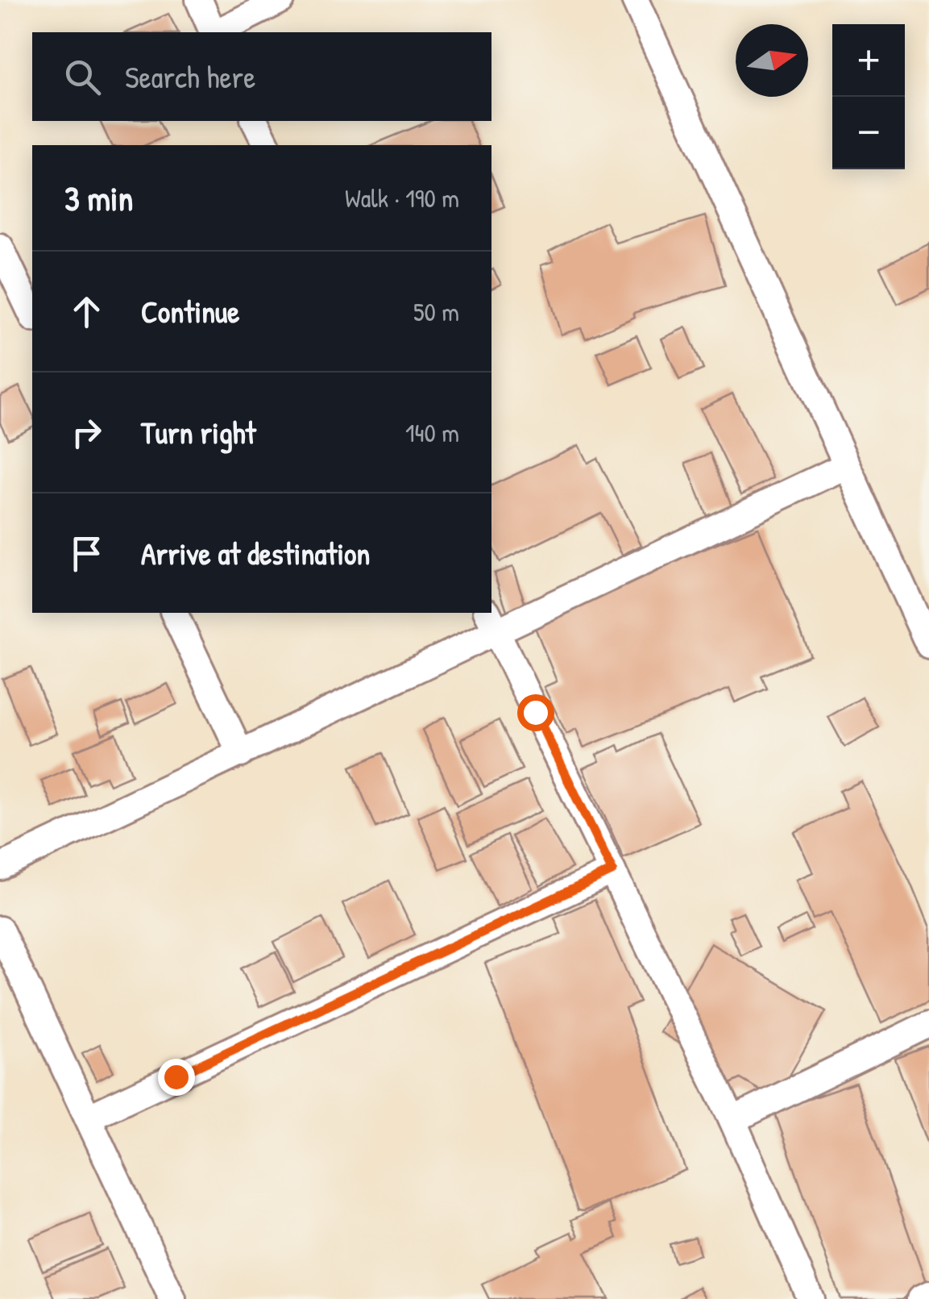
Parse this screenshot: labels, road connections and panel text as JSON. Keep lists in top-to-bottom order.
{
  "north": "right",
  "page": {
    "map_buttons": ["+", "−"],
    "search": "Search here",
    "heading": ["3 min", "Walk · 190 m"],
    "list": [
      ["Continue", "50 m"],
      ["Turn right", "140 m"],
      "Arrive at destination"
    ]
  }
}
